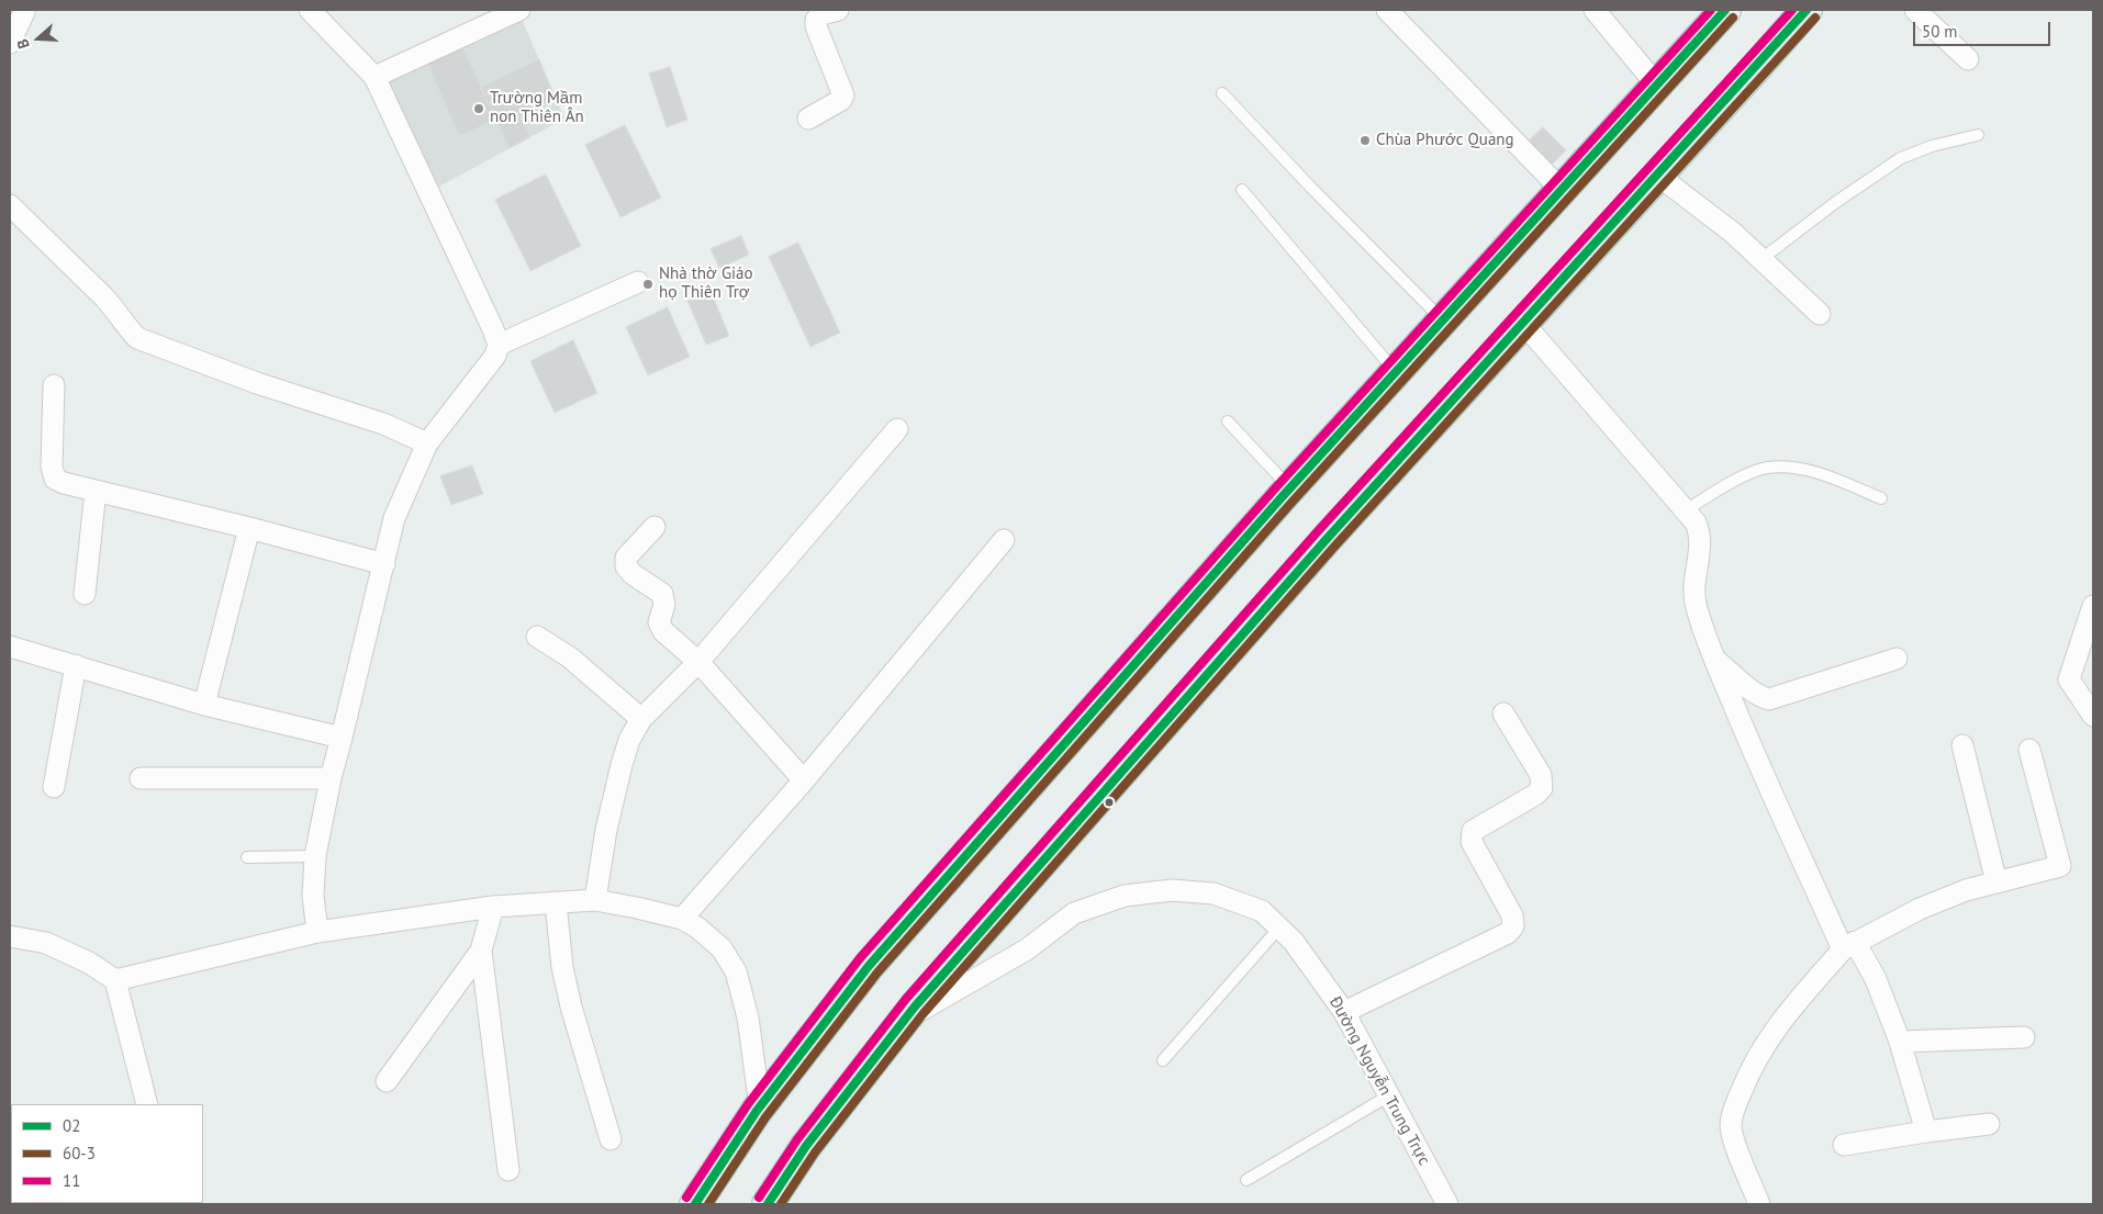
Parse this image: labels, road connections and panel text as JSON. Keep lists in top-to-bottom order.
{
  "streets": {
    "street": ["Đường Nguyễn Trung Trực"]
  },
  "places": ["Trường Mầm non Thiên Ân", "Chùa Phước Quang", "Nhà thờ Giáo họ Thiên Trợ"],
  "lines": ["transit line 02", "transit line 11", "transit line 60-3"],
  "legend": ["02", "60-3", "11"],
  "scale_bar": "50 m",
  "north": "left"
}
